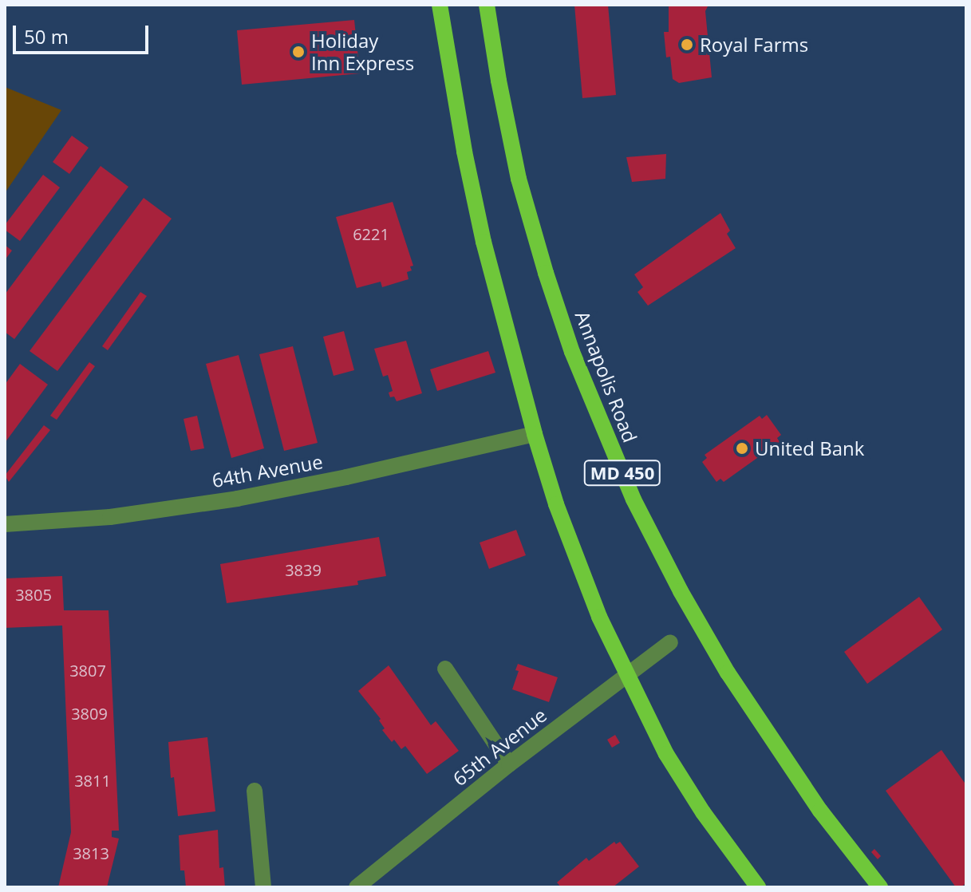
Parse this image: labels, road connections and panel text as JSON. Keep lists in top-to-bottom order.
{
  "streets": {
    "main road": ["Annapolis Road", "MD 450"],
    "street": ["64th Avenue", "65th Avenue"]
  },
  "places": ["Royal Farms", "Holiday Inn Express", "United Bank"],
  "house_numbers": [
    "6221",
    "3839",
    "3805",
    "3807",
    "3809",
    "3811",
    "3813"
  ],
  "scale_bar": "50 m"
}
